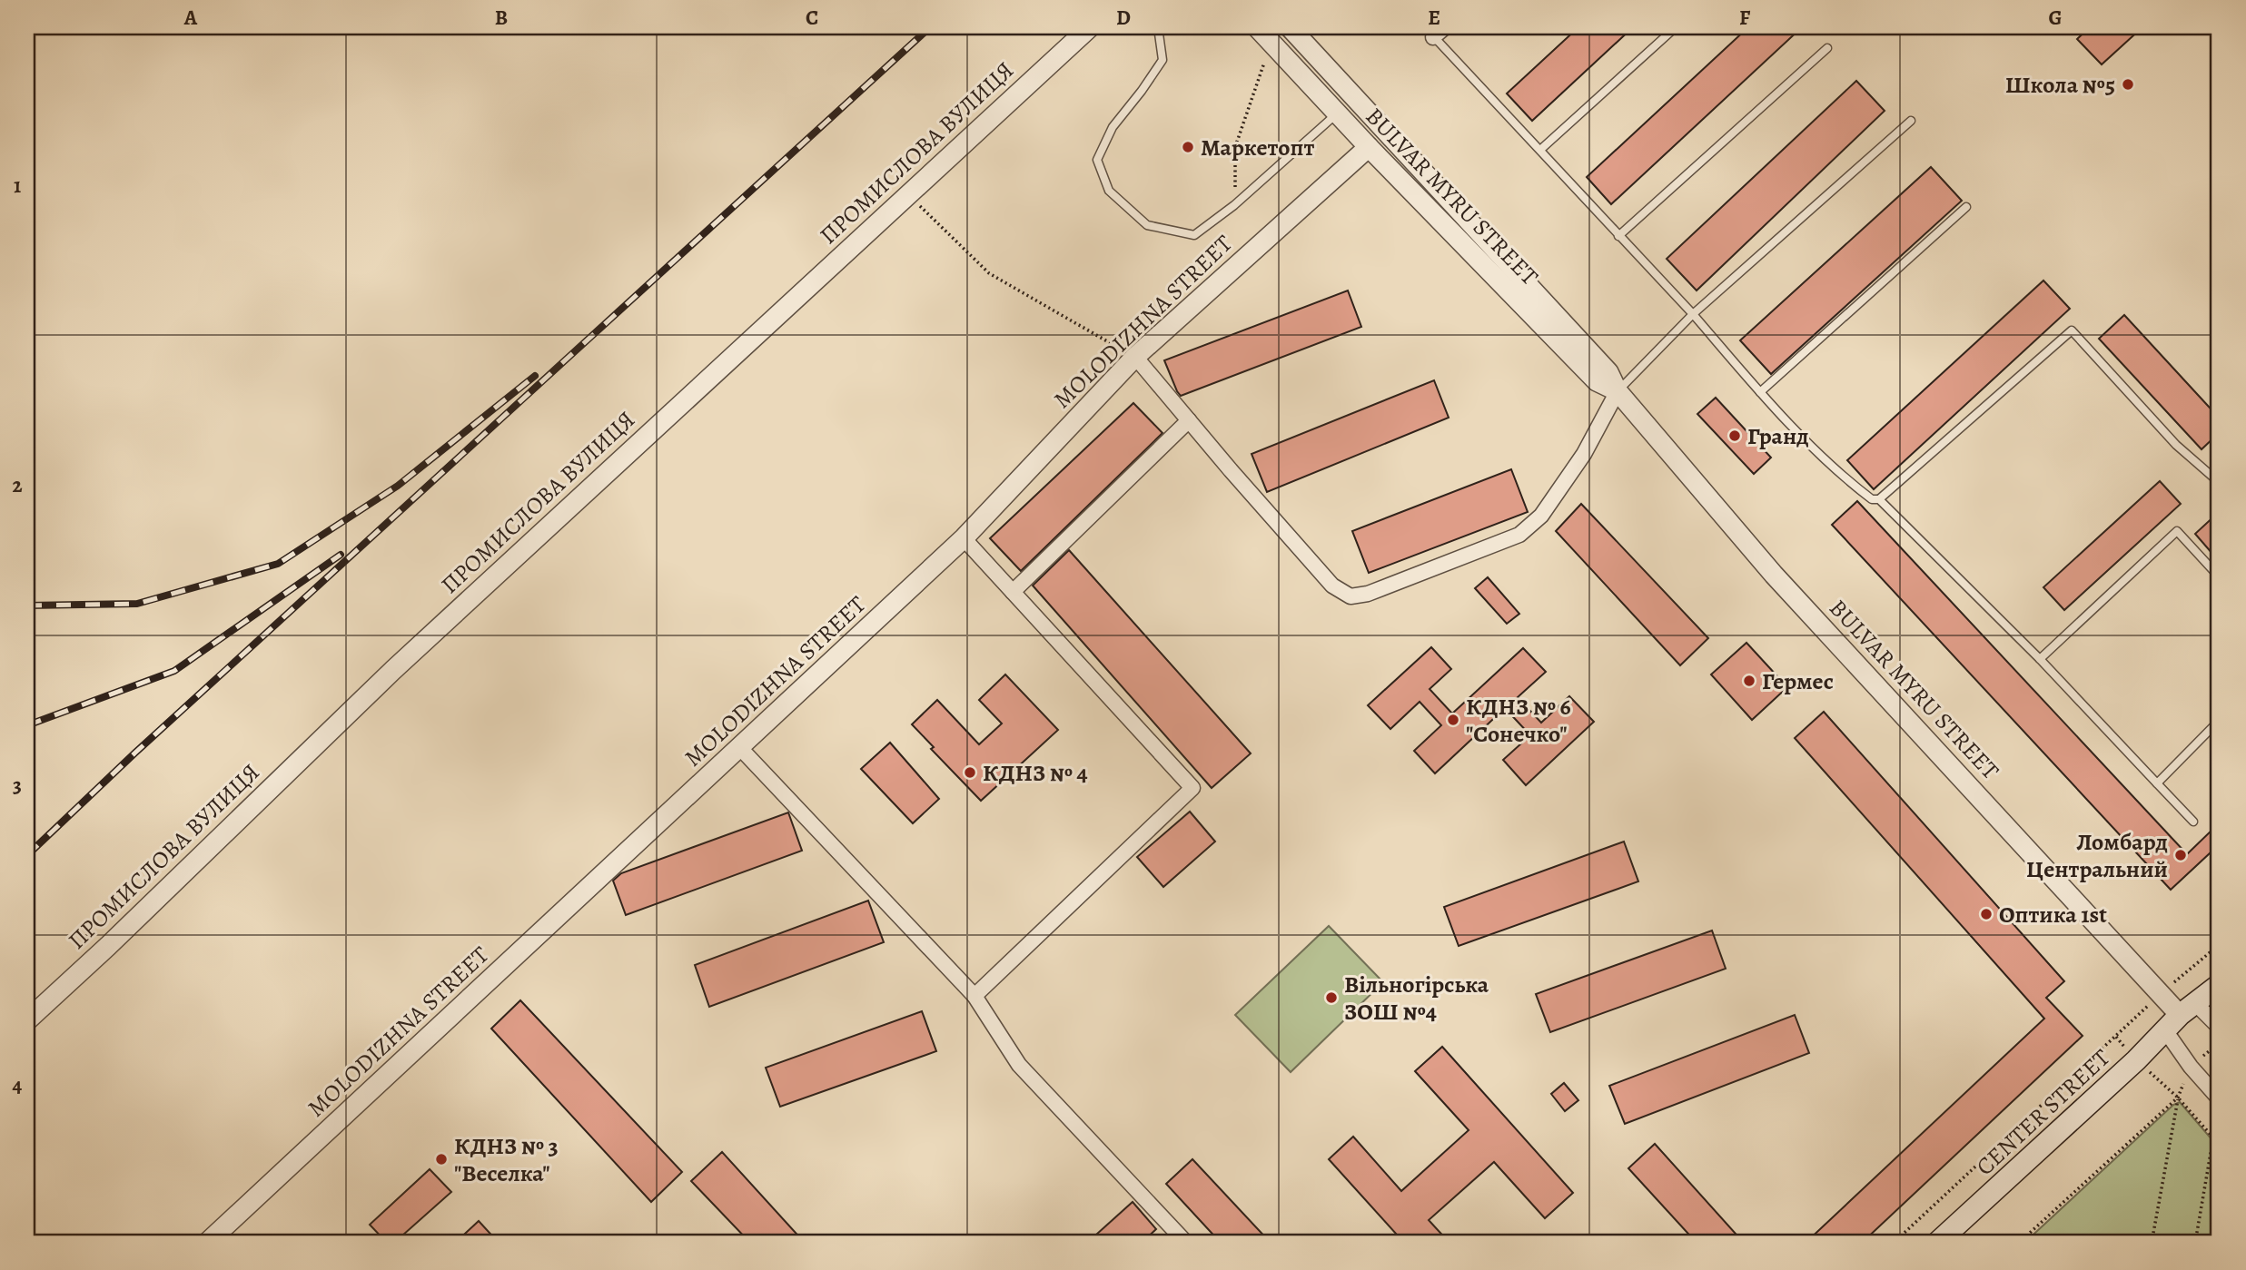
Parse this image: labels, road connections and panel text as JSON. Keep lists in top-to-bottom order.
{
  "streets": {
    "main road": ["CENTER STREET"],
    "street": ["ПРОМИСЛОВА ВУЛИЦЯ", "BULVAR MYRU STREET", "MOLODIZHNA STREET"]
  },
  "crossings": [
    ["BULVAR MYRU STREET", "MOLODIZHNA STREET"],
    ["BULVAR MYRU STREET", "CENTER STREET"]
  ],
  "places": [
    "Школа №5",
    "Маркетопт",
    "Гранд",
    "Гермес",
    "КДНЗ № 6 \"Сонечко\"",
    "КДНЗ № 4",
    "Ломбард Центральний",
    "Оптика 1st",
    "Вільногірська ЗОШ №4",
    "КДНЗ № 3 \"Веселка\""
  ],
  "grid": {
    "columns": [
      "A",
      "B",
      "C",
      "D",
      "E",
      "F",
      "G"
    ],
    "rows": [
      "1",
      "2",
      "3",
      "4"
    ]
  }
}
